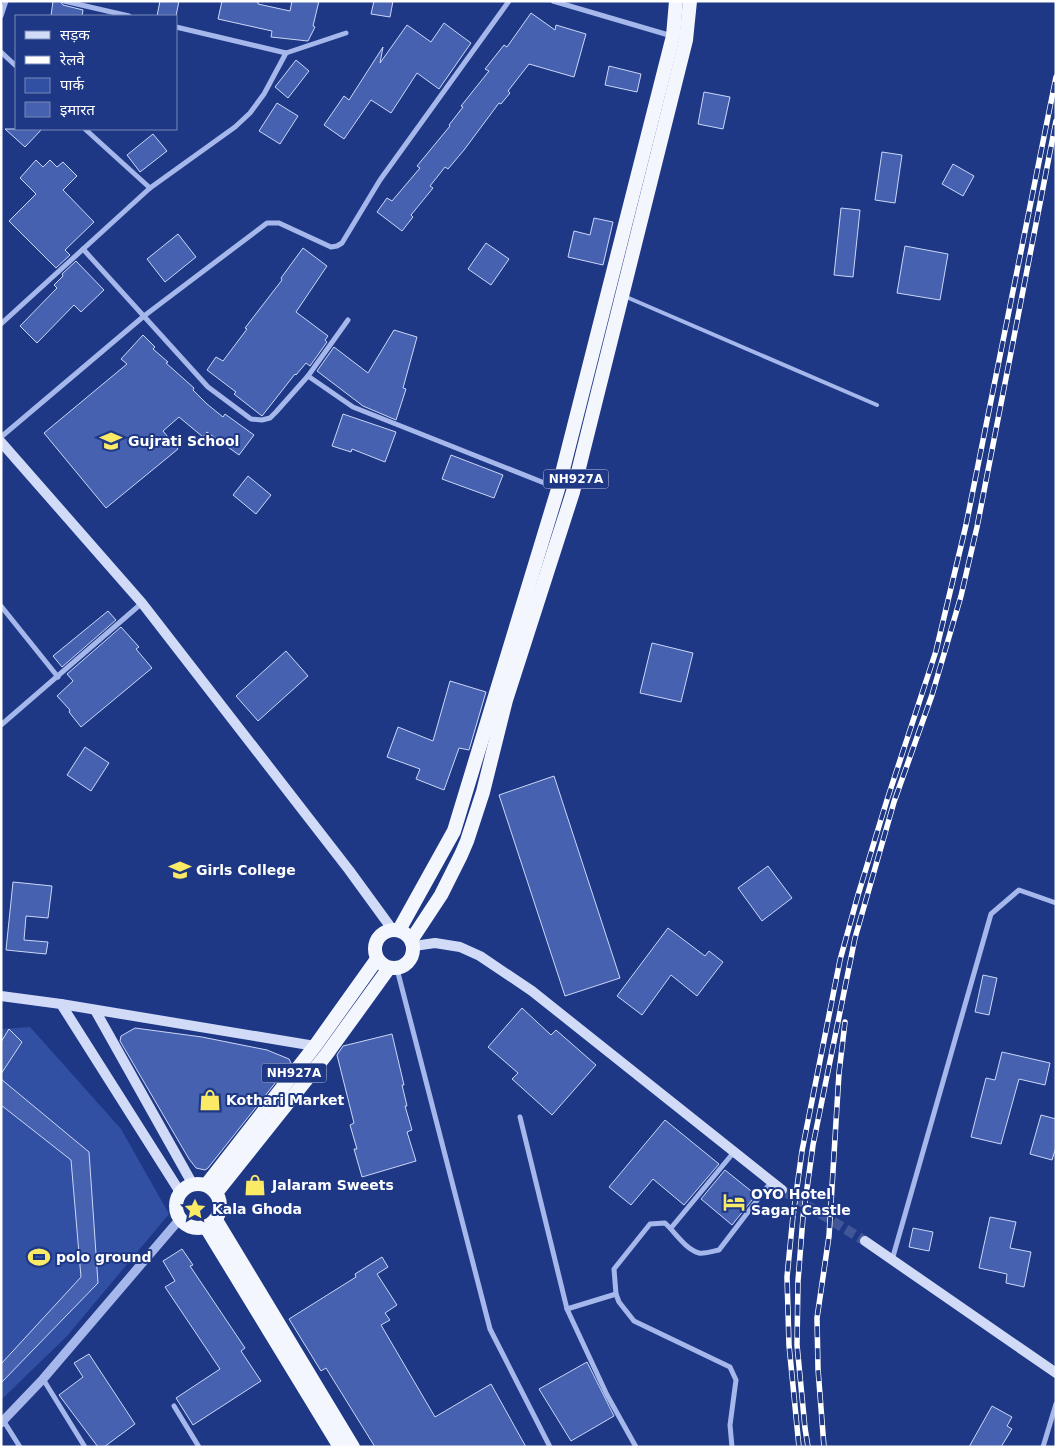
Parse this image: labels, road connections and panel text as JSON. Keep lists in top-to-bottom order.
{
  "streets": {
    "highway": ["NH927A"]
  },
  "places": {
    "school or university": ["Gujrati School", "Girls College"],
    "shop": ["Kothari Market", "Jalaram Sweets"],
    "hotel": ["OYO Hotel Sagar Castle"],
    "place": ["Kala Ghoda"],
    "sports": ["polo ground"]
  },
  "legend": [
    "सड़क",
    "रेलवे",
    "पार्क",
    "इमारत"
  ]
}
